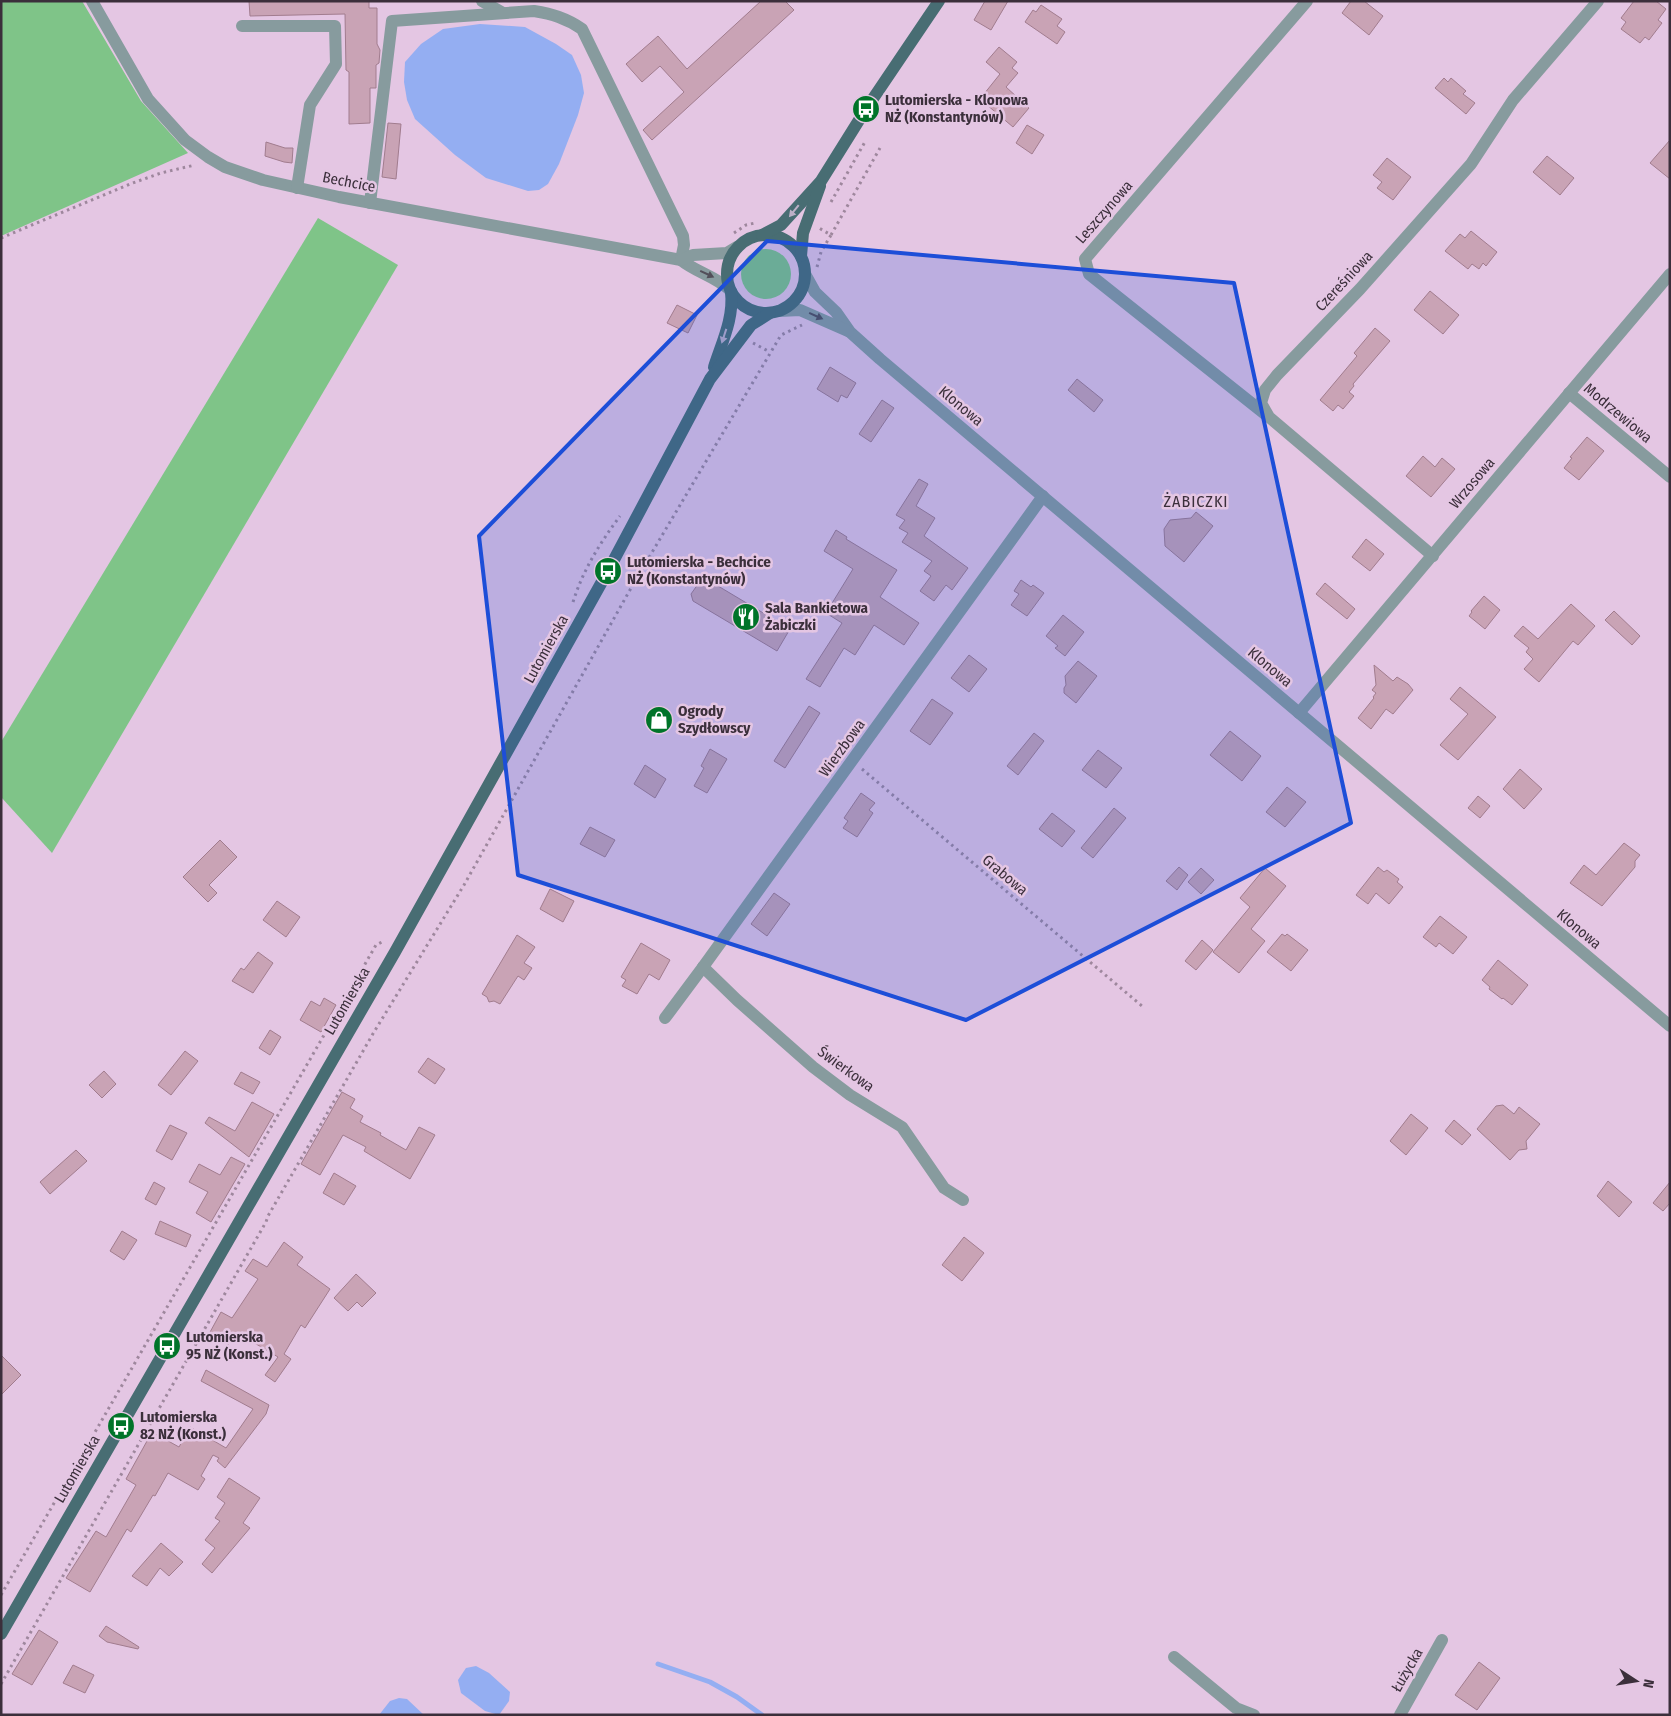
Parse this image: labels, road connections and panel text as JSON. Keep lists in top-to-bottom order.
{
  "streets": {
    "main road": ["Lutomierska"],
    "street": [
      "Bechcice",
      "Leszczynowa",
      "Czereśniowa",
      "Klonowa",
      "Modrzewiowa",
      "Wrzosowa",
      "Wierzbowa",
      "Świerkowa",
      "Łużycka"
    ],
    "path": ["Grabowa"]
  },
  "crossings": [
    ["Bechcice", "Klonowa"],
    ["Bechcice", "Lutomierska"],
    ["Leszczynowa", "Czereśniowa"],
    ["Klonowa", "Wrzosowa"],
    ["Klonowa", "Lutomierska"],
    ["Klonowa", "Wierzbowa"],
    ["Modrzewiowa", "Wrzosowa"],
    ["Wierzbowa", "Grabowa"],
    ["Wierzbowa", "Świerkowa"]
  ],
  "districts": ["ŻABICZKI"],
  "places": {
    "bus stop": [
      "Lutomierska - Klonowa NŻ (Konstantynów)",
      "Lutomierska - Bechcice NŻ (Konstantynów)",
      "Lutomierska 95 NŻ (Konst.)",
      "Lutomierska 82 NŻ (Konst.)"
    ],
    "restaurant": ["Sala Bankietowa Żabiczki"],
    "shop": ["Ogrody Szydłowscy"]
  },
  "north": "right"
}
